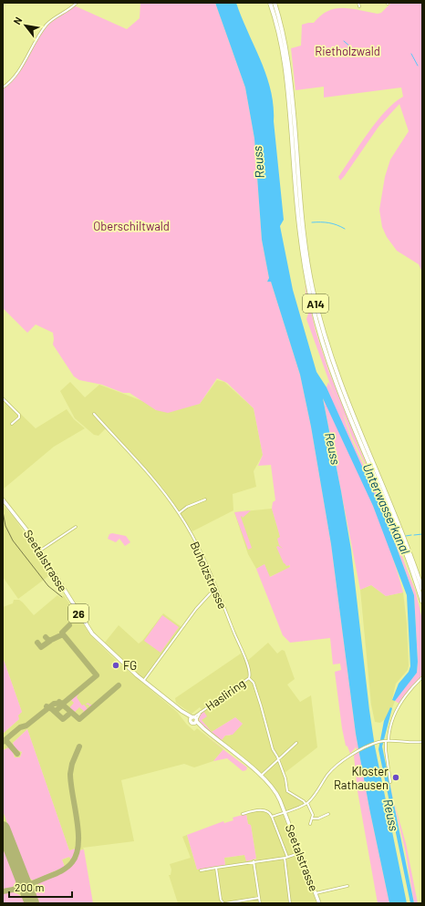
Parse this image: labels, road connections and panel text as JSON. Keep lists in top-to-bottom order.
{
  "streets": {
    "highway": ["A14"],
    "main road": ["Seetalstrasse", "26"],
    "street": ["Buholzstrasse", "Hasliring"]
  },
  "crossings": [
    ["Seetalstrasse", "Hasliring"],
    ["Buholzstrasse", "Hasliring"]
  ],
  "water": ["Reuss", "Unterwasserkanal"],
  "parks": ["Rietholzwald", "Oberschiltwald"],
  "places": ["FG", "Kloster Rathausen"],
  "scale_bar": "200 m",
  "north": "top left"
}
